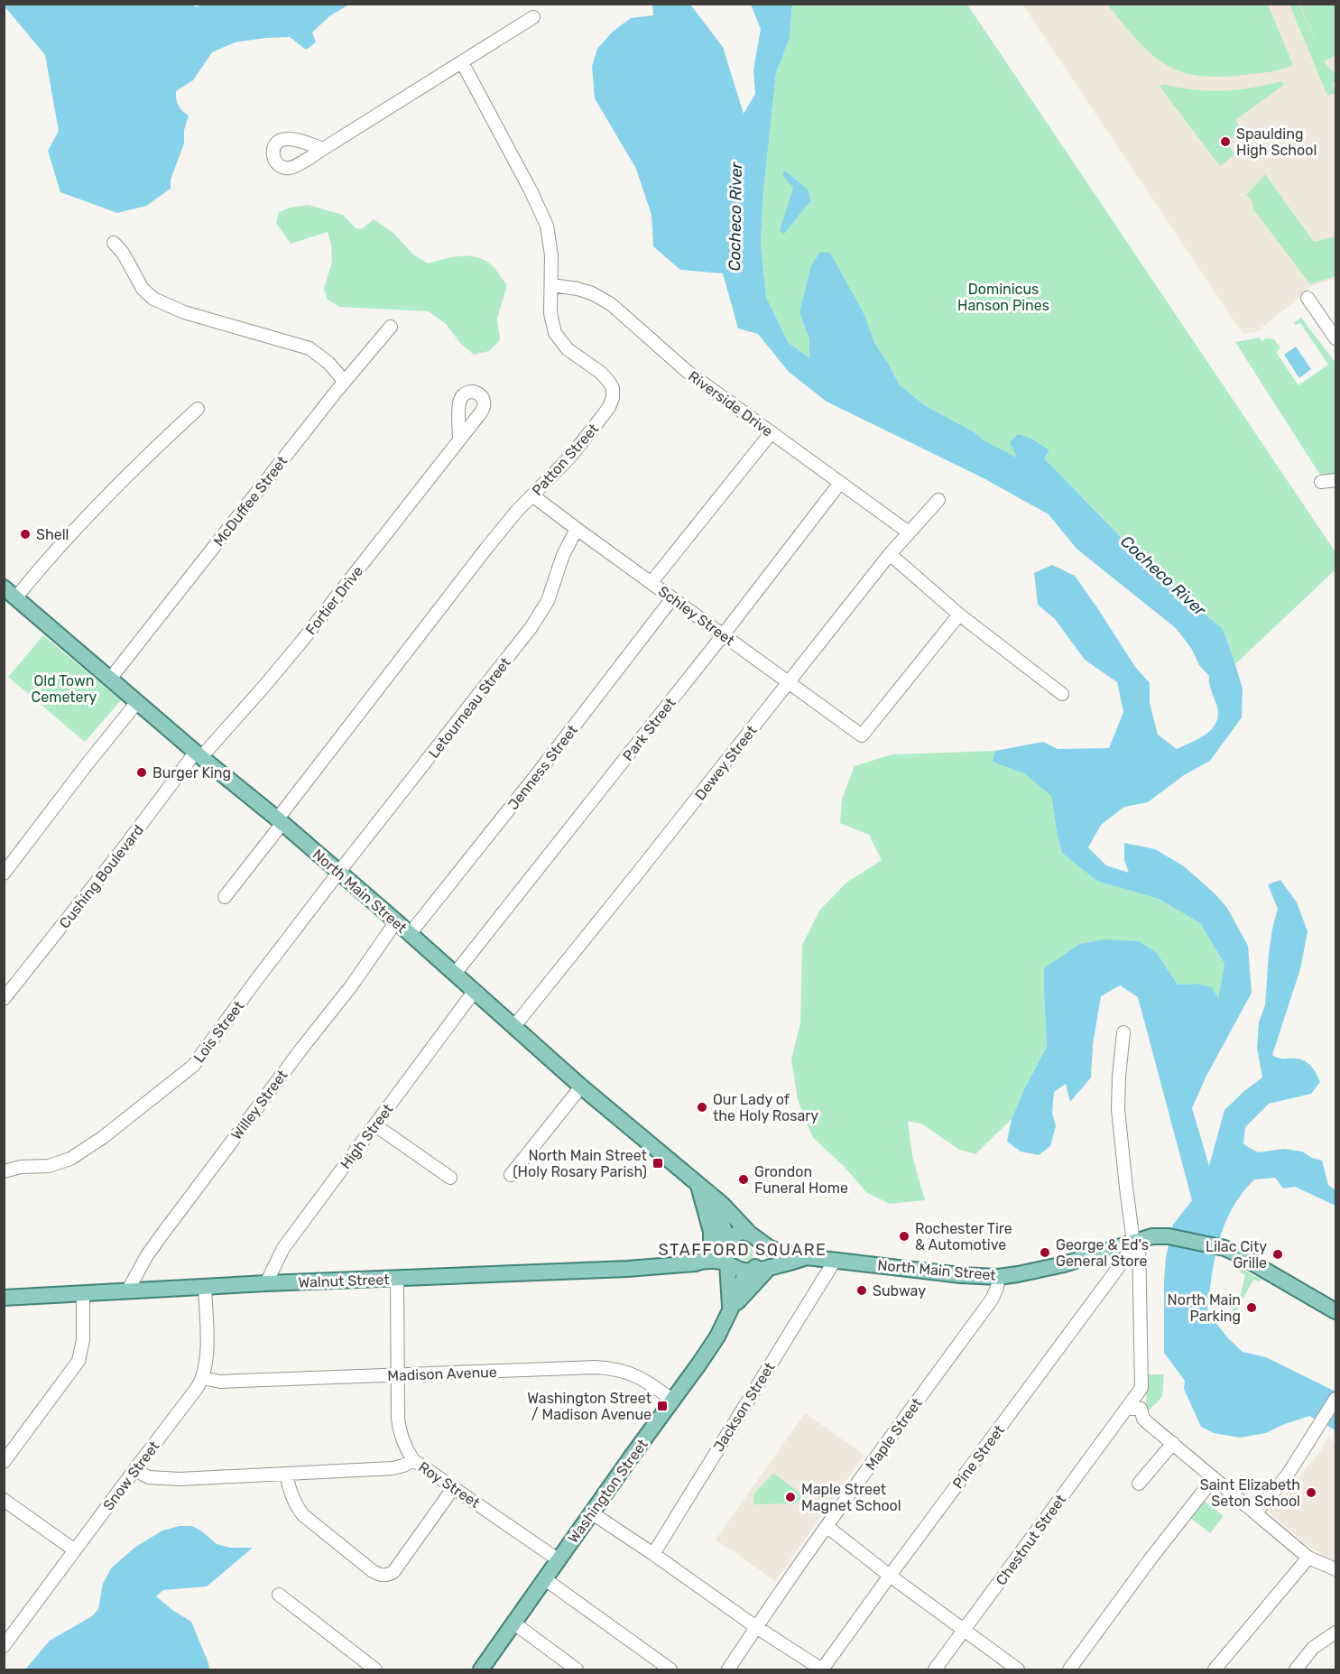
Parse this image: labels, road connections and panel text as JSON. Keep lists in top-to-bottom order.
{
  "streets": {
    "main road": ["North Main Street", "Walnut Street", "Washington Street"],
    "street": [
      "Riverside Drive",
      "Patton Street",
      "McDuffee Street",
      "Fortier Drive",
      "Schley Street",
      "Letourneau Street",
      "Park Street",
      "Dewey Street",
      "Jenness Street",
      "Cushing Boulevard",
      "Lois Street",
      "Willey Street",
      "High Street",
      "Madison Avenue",
      "Jackson Street",
      "Maple Street",
      "Pine Street",
      "Snow Street",
      "Roy Street",
      "Chestnut Street"
    ]
  },
  "crossings": [
    ["Riverside Drive", "Patton Street"],
    ["Riverside Drive", "Park Street"],
    ["Riverside Drive", "Dewey Street"],
    ["Patton Street", "Schley Street"],
    ["Patton Street", "North Main Street"],
    ["McDuffee Street", "North Main Street"],
    ["Fortier Drive", "Cushing Boulevard"],
    ["Fortier Drive", "North Main Street"],
    ["Schley Street", "Letourneau Street"],
    ["Schley Street", "Park Street"],
    ["Schley Street", "Dewey Street"],
    ["Schley Street", "Jenness Street"],
    ["Letourneau Street", "North Main Street"],
    ["Letourneau Street", "Lois Street"],
    ["Park Street", "North Main Street"],
    ["Dewey Street", "North Main Street"],
    ["Jenness Street", "North Main Street"],
    ["Cushing Boulevard", "North Main Street"],
    ["North Main Street", "Lois Street"],
    ["North Main Street", "Willey Street"],
    ["North Main Street", "High Street"],
    ["North Main Street", "Walnut Street"],
    ["North Main Street", "Jackson Street"],
    ["North Main Street", "Maple Street"],
    ["North Main Street", "Pine Street"],
    ["North Main Street", "Washington Street"],
    ["Willey Street", "Walnut Street"],
    ["High Street", "Walnut Street"],
    ["Walnut Street", "Snow Street"],
    ["Walnut Street", "Roy Street"],
    ["Walnut Street", "Washington Street"],
    ["Madison Avenue", "Snow Street"],
    ["Madison Avenue", "Roy Street"],
    ["Madison Avenue", "Washington Street"],
    ["Roy Street", "Washington Street"]
  ],
  "districts": ["STAFFORD SQUARE"],
  "water": ["Cocheco River"],
  "parks": ["Dominicus Hanson Pines", "Old Town Cemetery"],
  "places": {
    "other": [
      "Spaulding High School",
      "Shell",
      "Burger King",
      "Our Lady of the Holy Rosary",
      "Grondon Funeral Home",
      "Rochester Tire & Automotive",
      "George & Ed's General Store",
      "Lilac City Grille",
      "Subway",
      "North Main Parking",
      "Saint Elizabeth Seton School",
      "Maple Street Magnet School"
    ],
    "transit": ["North Main Street (Holy Rosary Parish)", "Washington Street / Madison Avenue"]
  }
}
